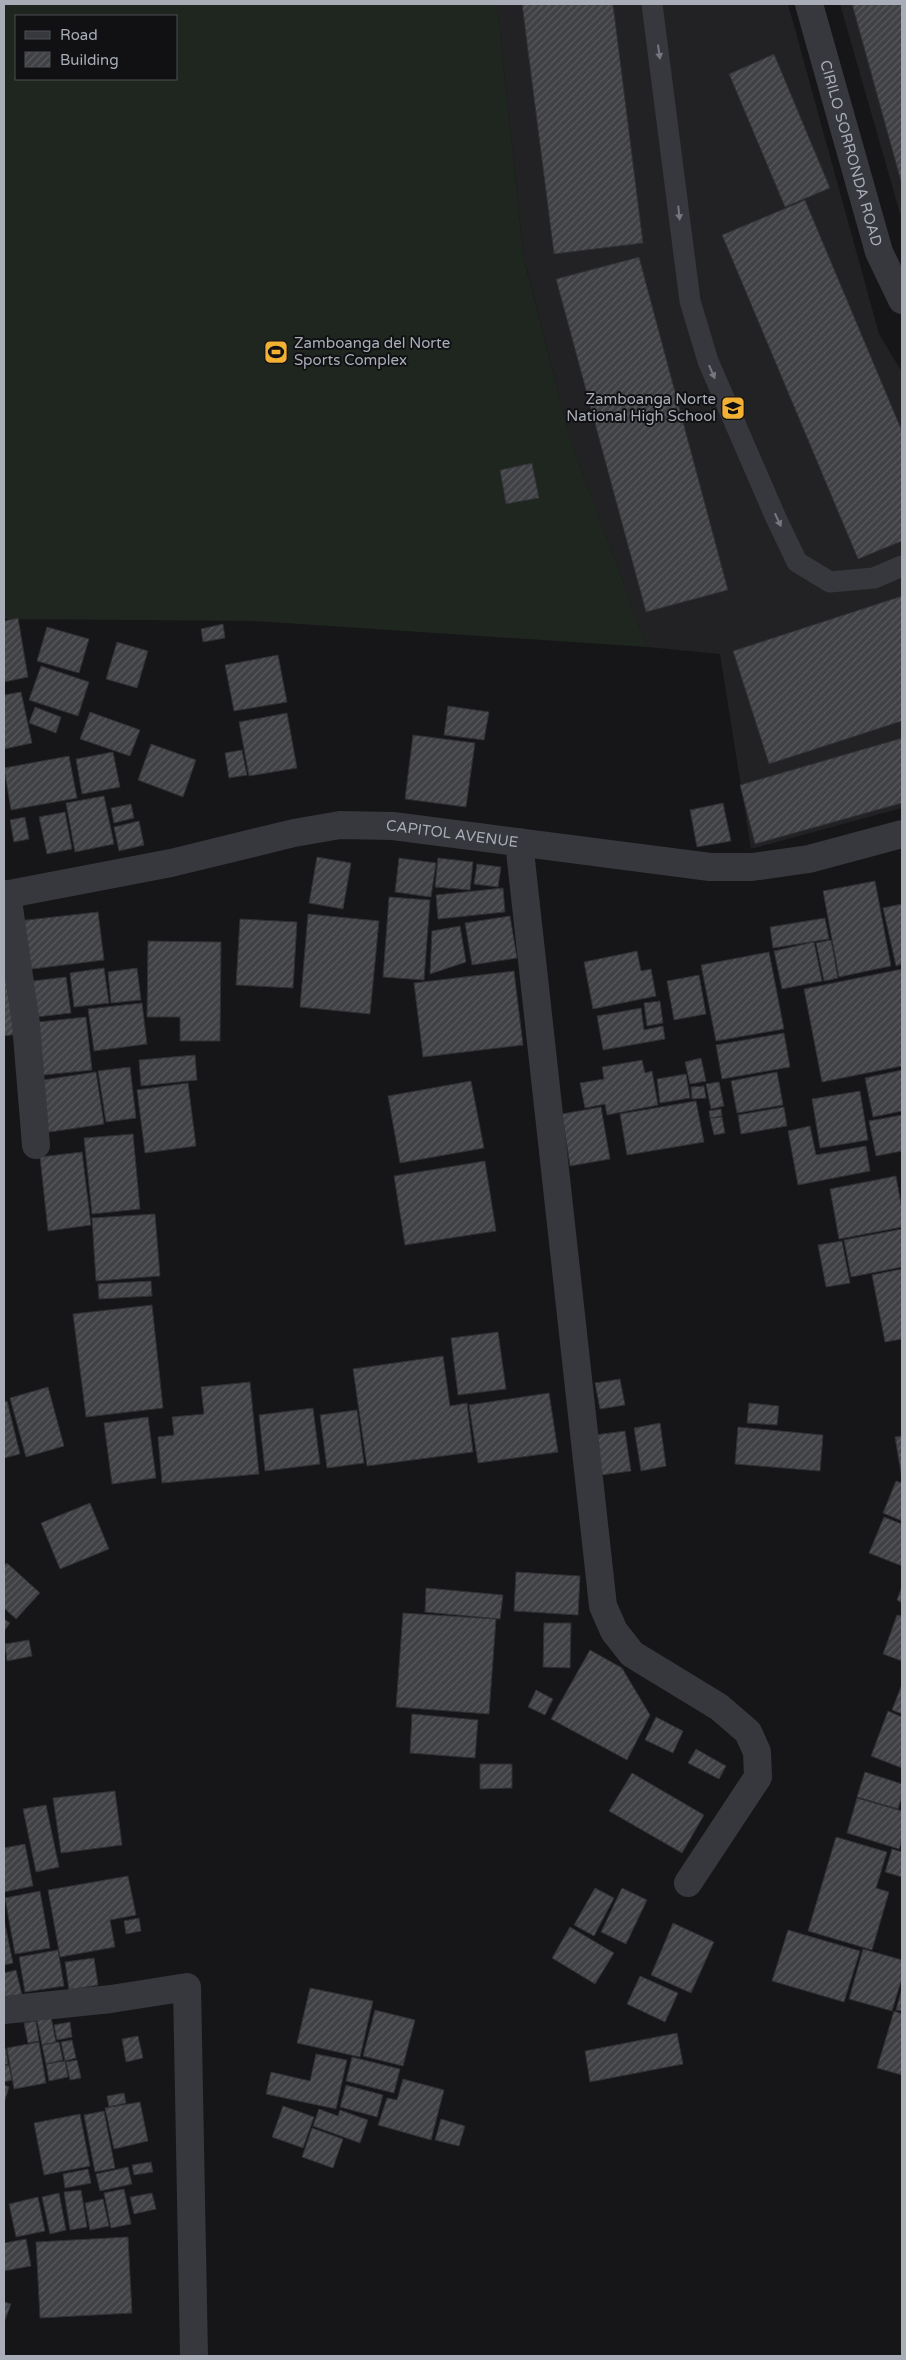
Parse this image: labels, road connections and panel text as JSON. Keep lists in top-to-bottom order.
{
  "streets": {
    "street": ["CIRILO SORRONDA ROAD", "CAPITOL AVENUE"]
  },
  "places": {
    "sports": ["Zamboanga del Norte Sports Complex"],
    "school or university": ["Zamboanga Norte National High School"]
  },
  "legend": ["Road", "Building"]
}
